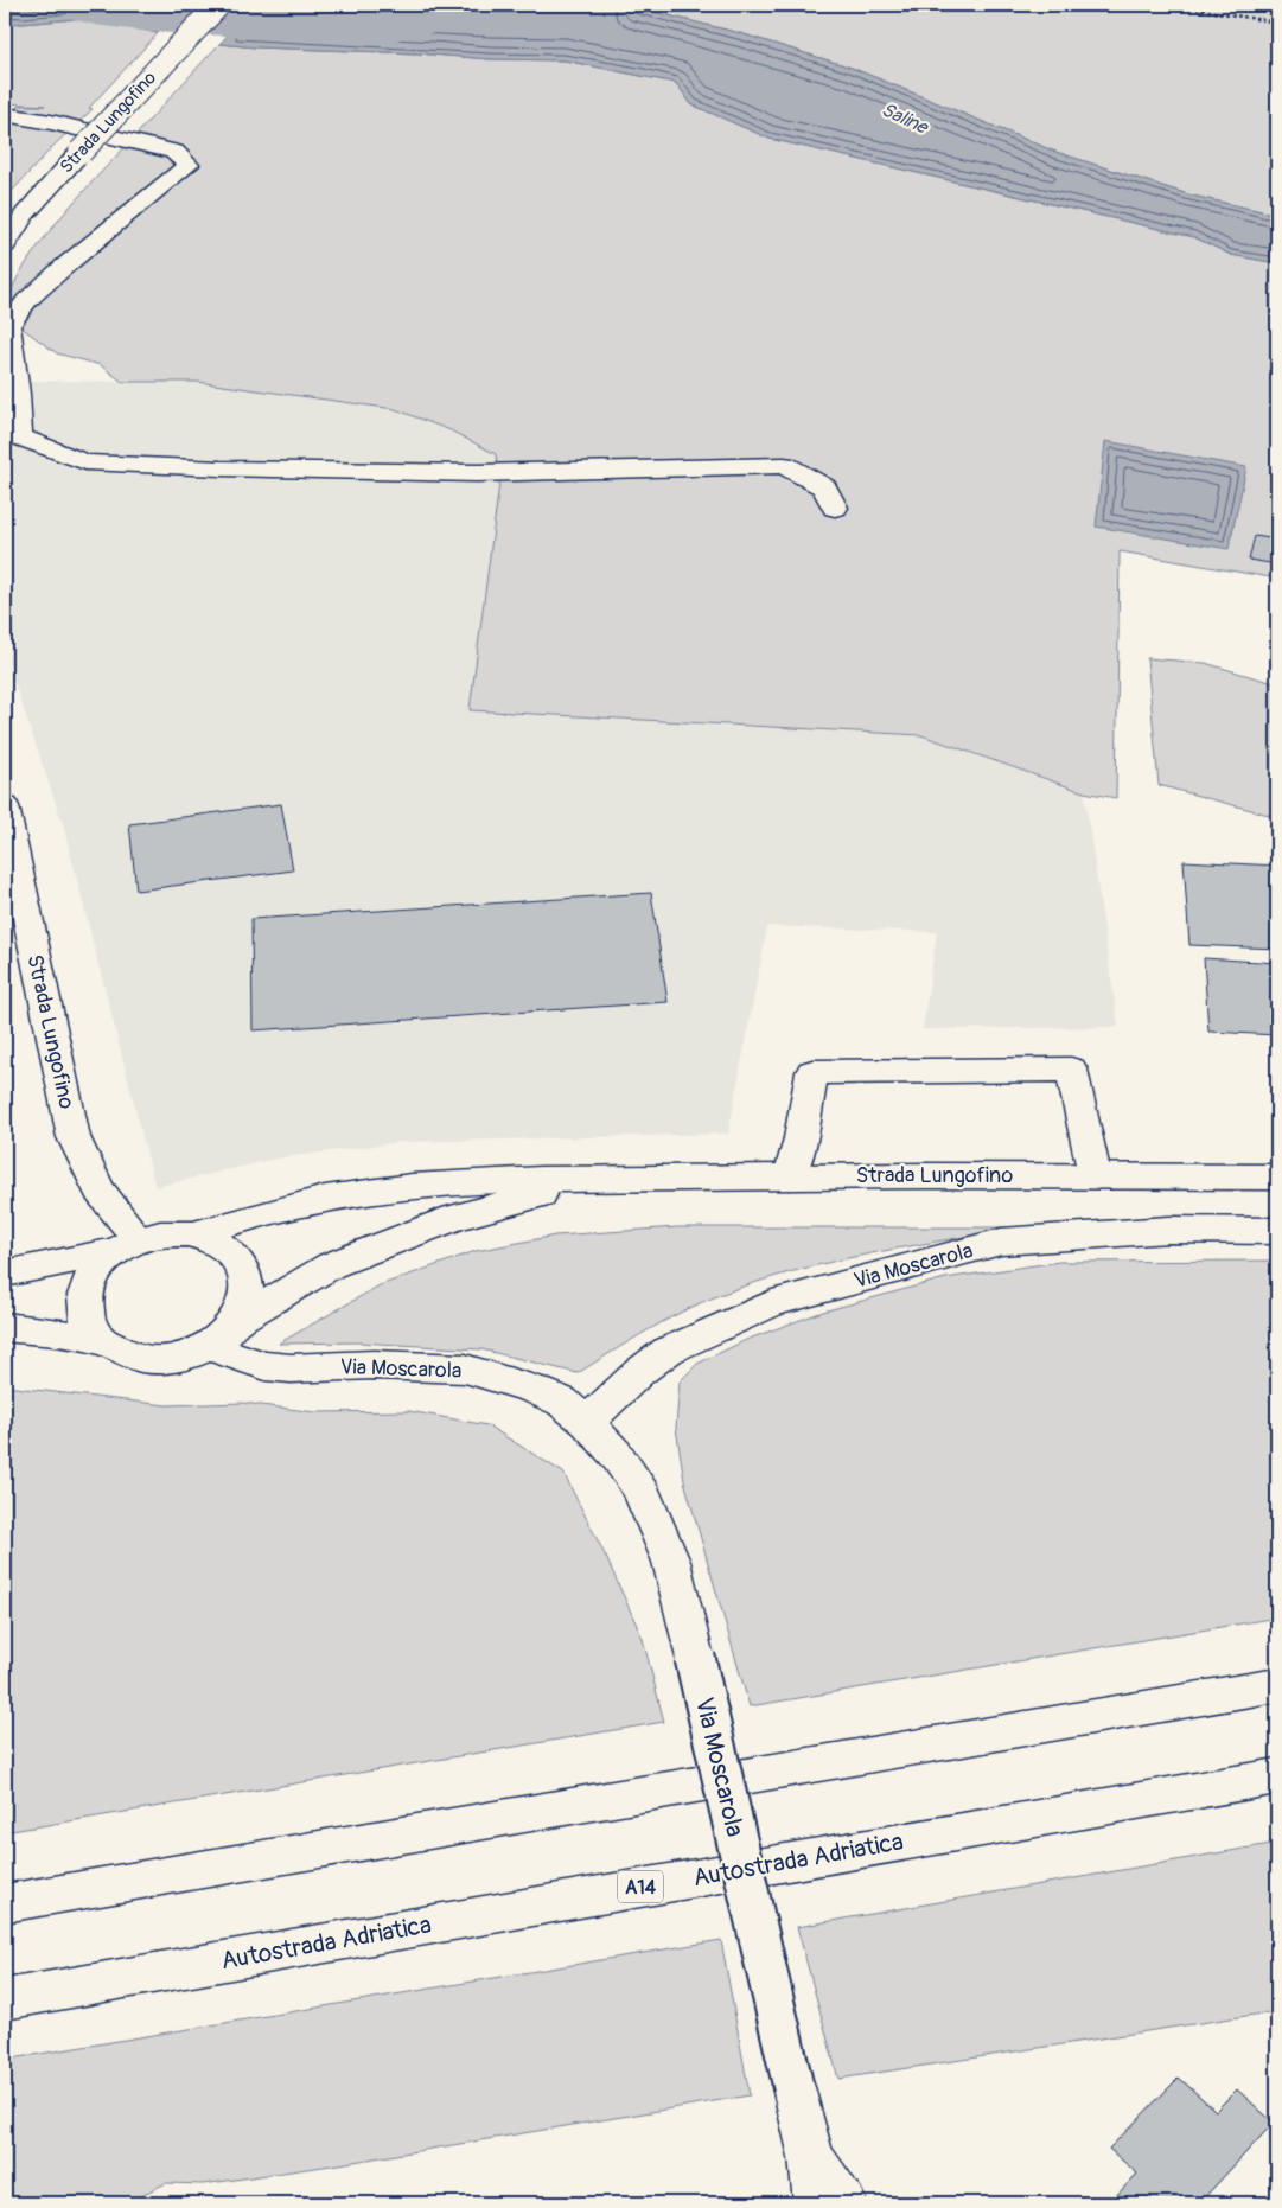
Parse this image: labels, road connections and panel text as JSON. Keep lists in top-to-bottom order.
{
  "streets": {
    "main road": [
      "Strada Lungofino",
      "Via Moscarola",
      "Autostrada Adriatica",
      "A14"
    ]
  },
  "crossings": [
    ["Strada Lungofino", "Via Moscarola"]
  ],
  "water": ["Saline"]
}
